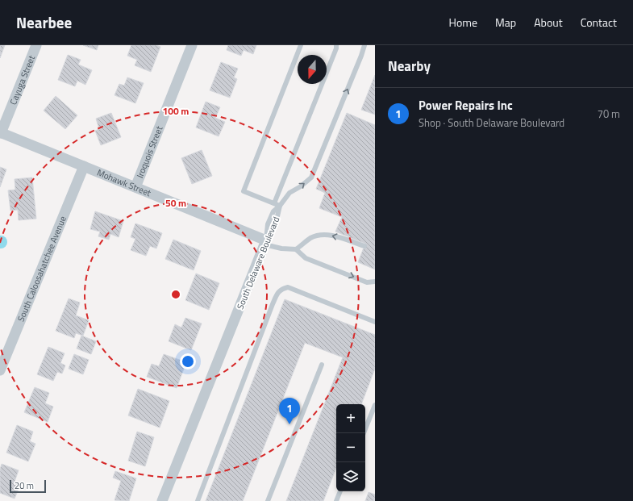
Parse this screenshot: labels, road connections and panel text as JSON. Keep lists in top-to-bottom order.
{
  "streets": {
    "street": [
      "Cayuga Street",
      "Iroquois Street",
      "Mohawk Street",
      "South Delaware Boulevard",
      "South Caloosahatchee Avenue"
    ]
  },
  "crossings": [
    ["Cayuga Street", "Mohawk Street"],
    ["Iroquois Street", "Mohawk Street"],
    ["Mohawk Street", "South Delaware Boulevard"],
    ["Mohawk Street", "South Caloosahatchee Avenue"]
  ],
  "scale_bar": "20 m",
  "north": "bottom",
  "page": {
    "header": "Nearbee",
    "nav": [
      "Home",
      "Map",
      "About",
      "Contact"
    ],
    "heading": "Nearby",
    "list": [
      {
        "mark": "1",
        "name": "Power Repairs Inc",
        "note": "Shop · South Delaware Boulevard",
        "value": "70 m"
      }
    ],
    "pins": "1",
    "map_buttons": ["+", "−"],
    "scale": "20 m"
  },
  "rings": ["100 m", "50 m"]
}
